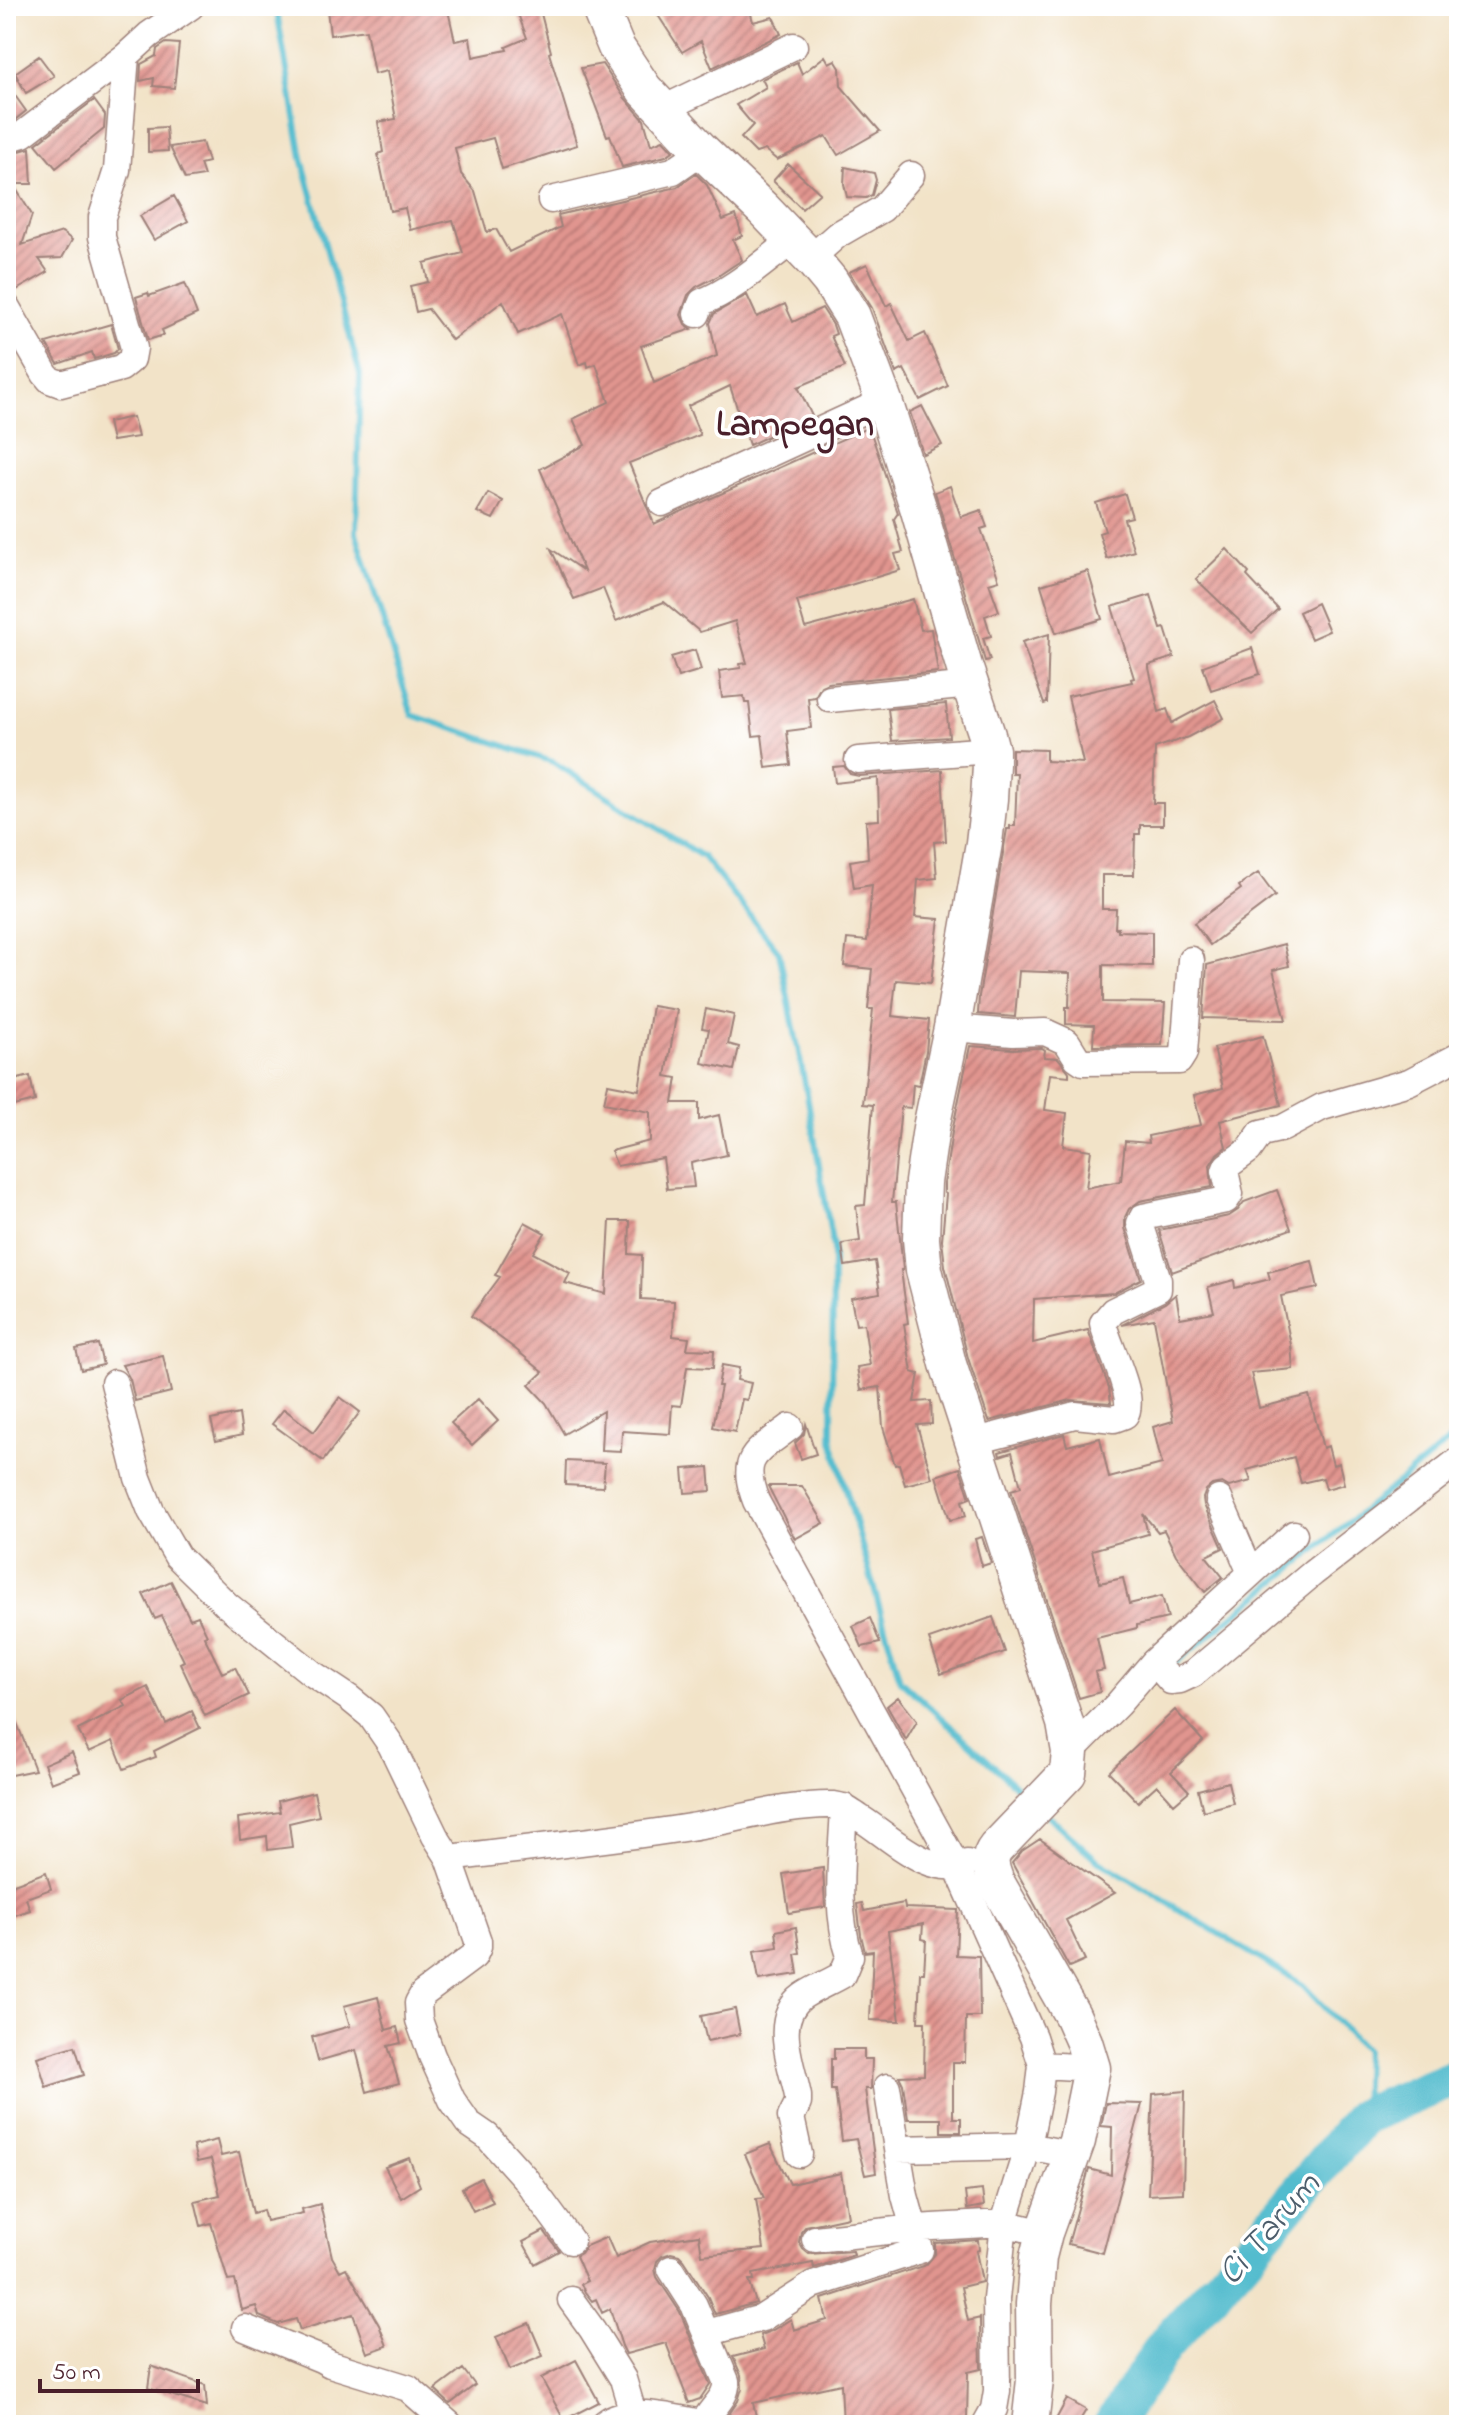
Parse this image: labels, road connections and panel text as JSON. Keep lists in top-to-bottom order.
{
  "districts": ["Lampegan"],
  "water": ["Ci Tarum"],
  "scale_bar": "50 m"
}
